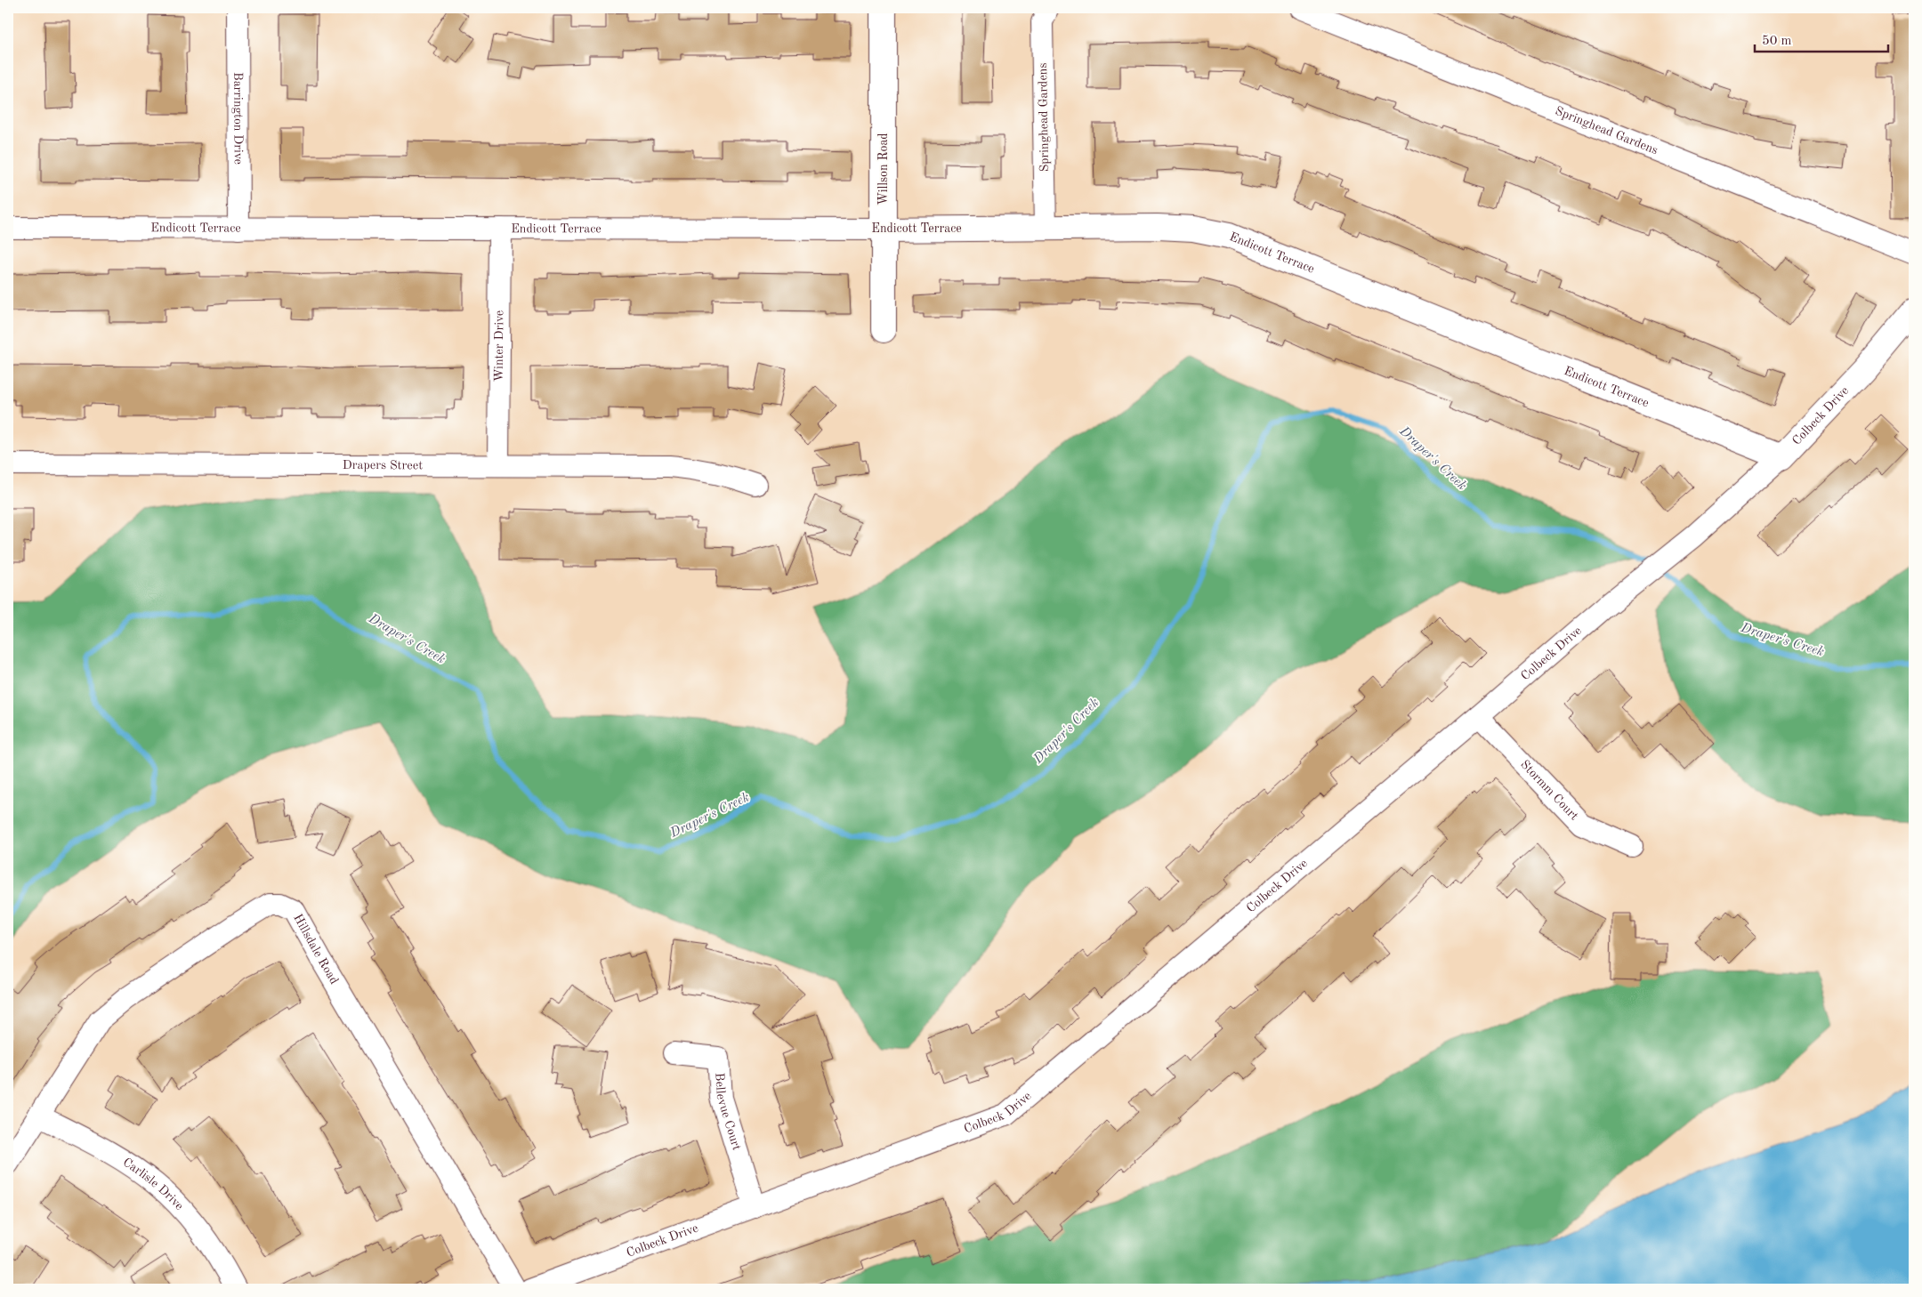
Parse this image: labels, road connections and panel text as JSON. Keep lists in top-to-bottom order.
{
  "streets": {
    "street": [
      "Springhead Gardens",
      "Barrington Drive",
      "Willson Road",
      "Endicott Terrace",
      "Winter Drive",
      "Colbeck Drive",
      "Drapers Street",
      "Stormm Court",
      "Hillsdale Road",
      "Bellevue Court",
      "Carlisle Drive"
    ]
  },
  "crossings": [
    ["Springhead Gardens", "Endicott Terrace"],
    ["Barrington Drive", "Endicott Terrace"],
    ["Willson Road", "Endicott Terrace"],
    ["Endicott Terrace", "Winter Drive"],
    ["Endicott Terrace", "Colbeck Drive"],
    ["Winter Drive", "Drapers Street"],
    ["Colbeck Drive", "Stormm Court"],
    ["Colbeck Drive", "Bellevue Court"],
    ["Hillsdale Road", "Carlisle Drive"]
  ],
  "water": ["Draper's Creek"],
  "scale_bar": "50 m"
}
